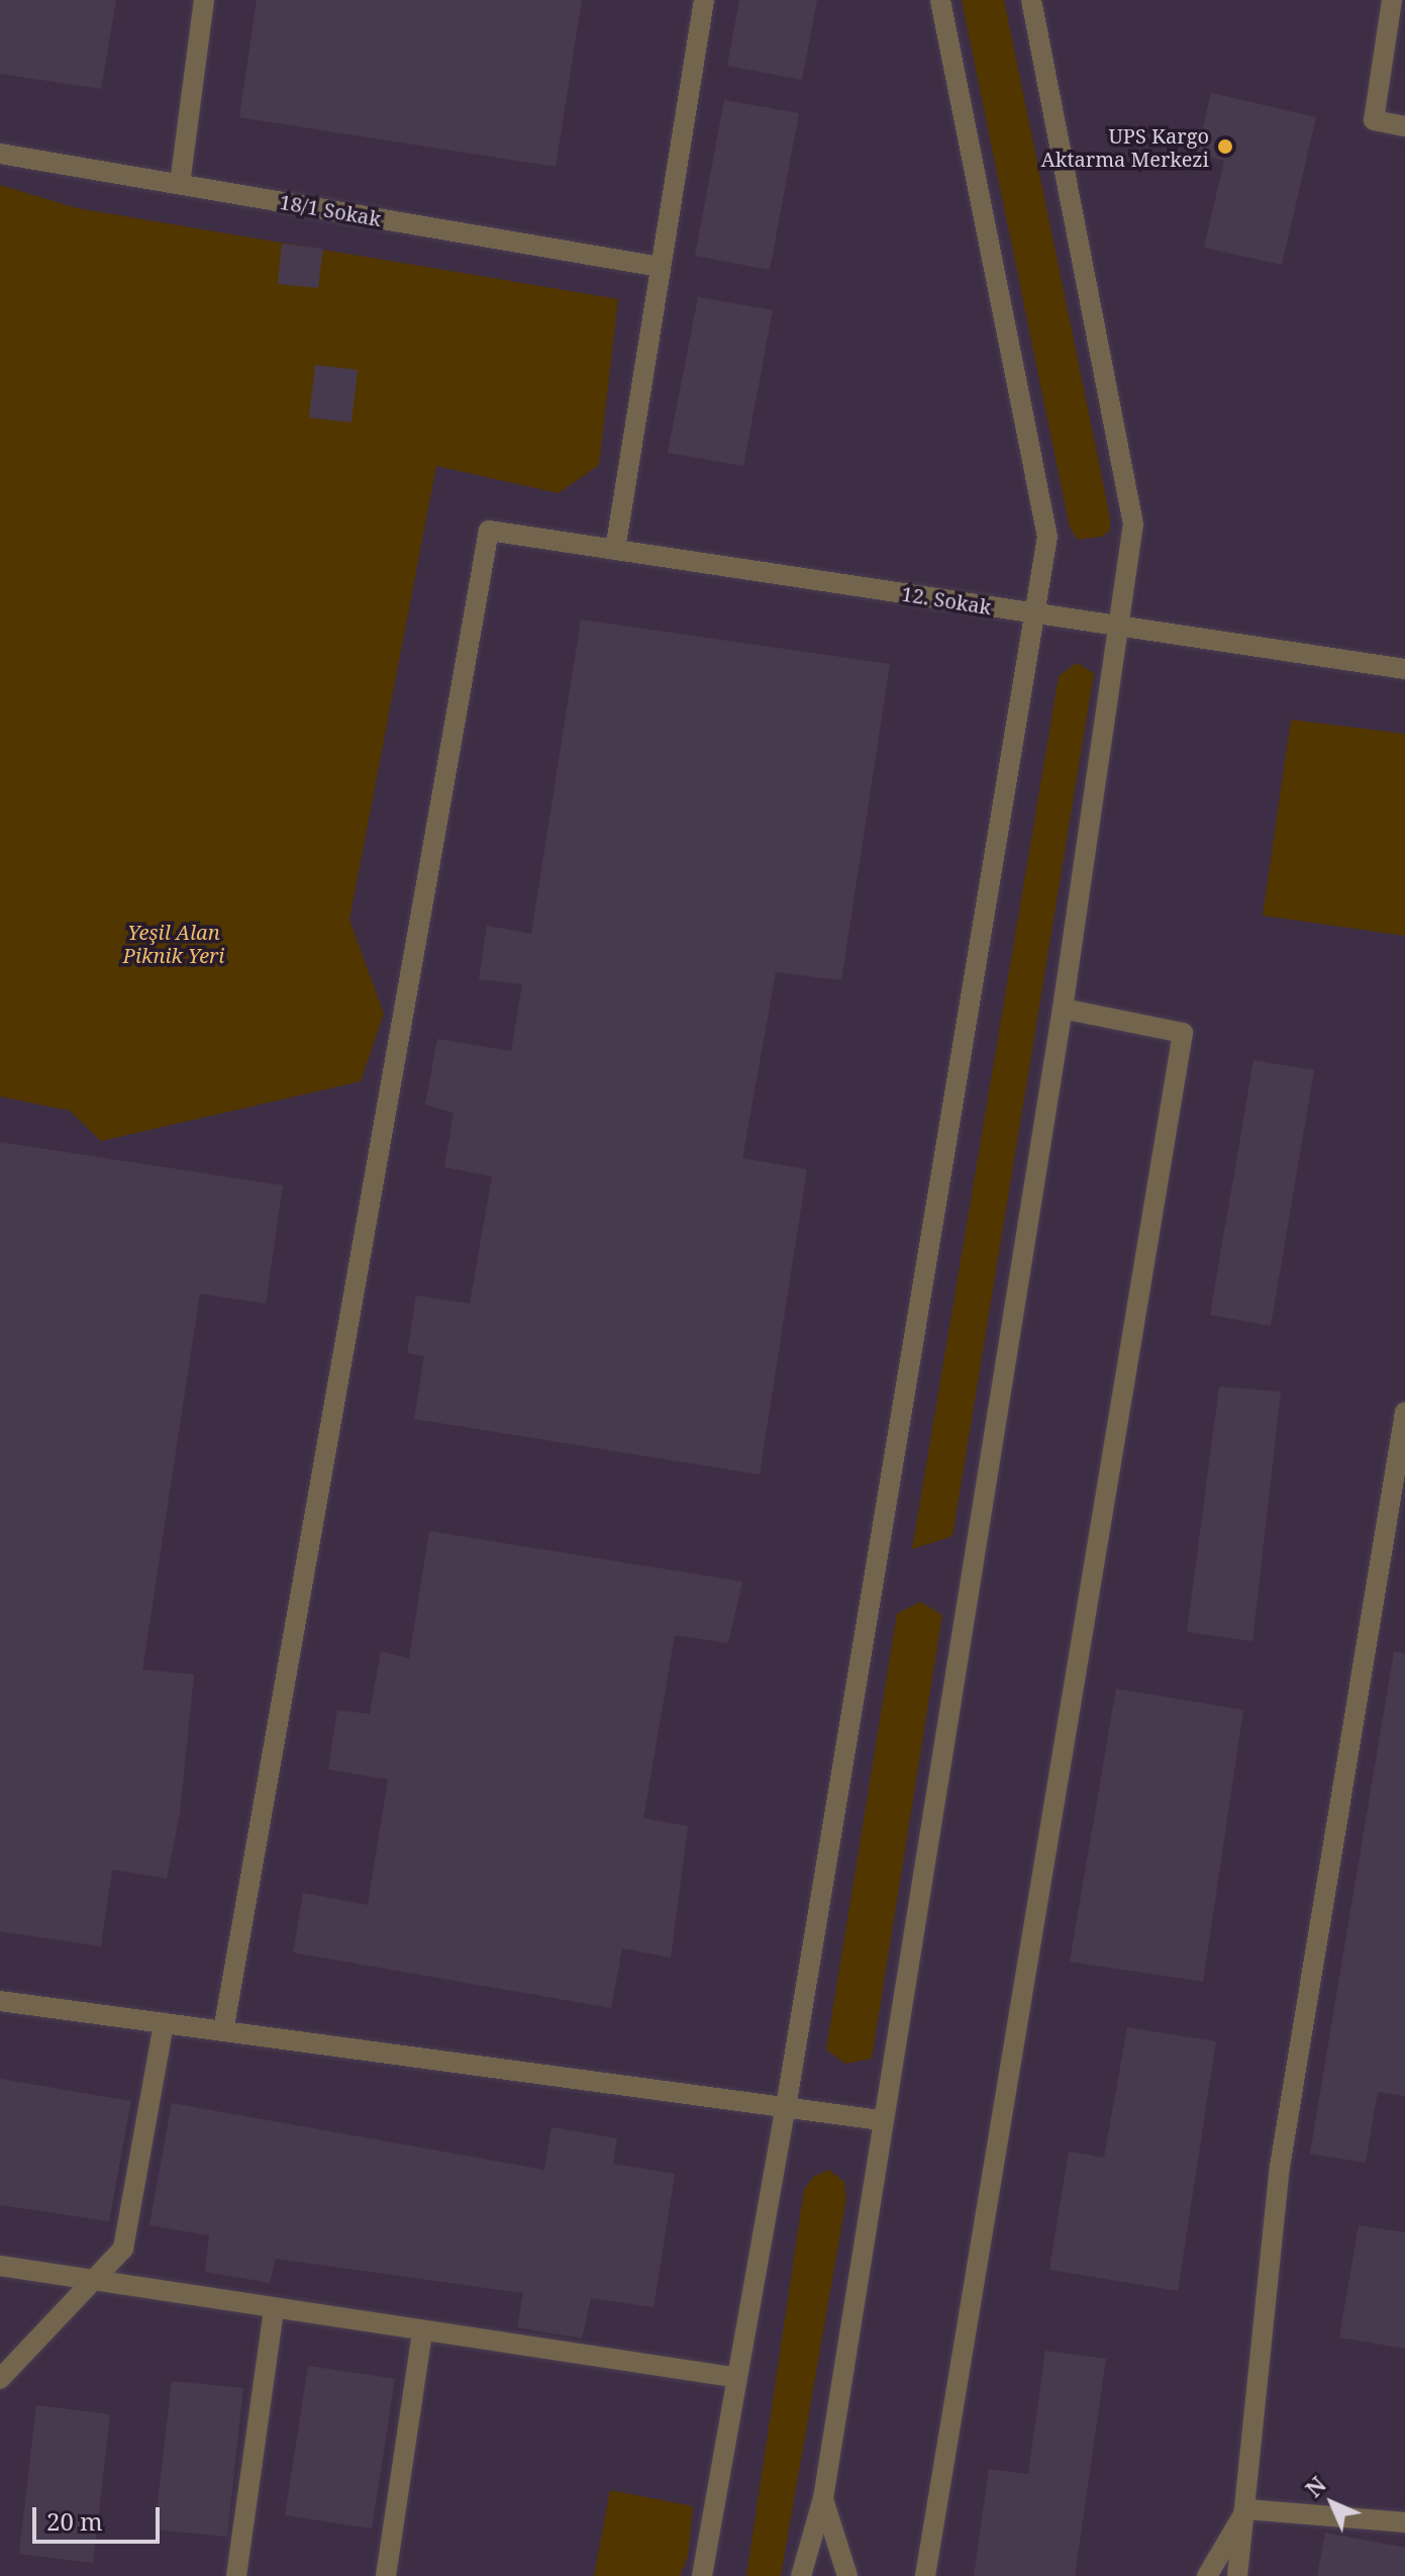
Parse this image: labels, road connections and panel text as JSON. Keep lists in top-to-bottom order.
{
  "streets": {
    "lane": ["18/1 Sokak", "12. Sokak"]
  },
  "parks": ["Yeşil Alan Piknik Yeri"],
  "places": ["UPS Kargo Aktarma Merkezi"],
  "scale_bar": "20 m",
  "north": "top left"
}
